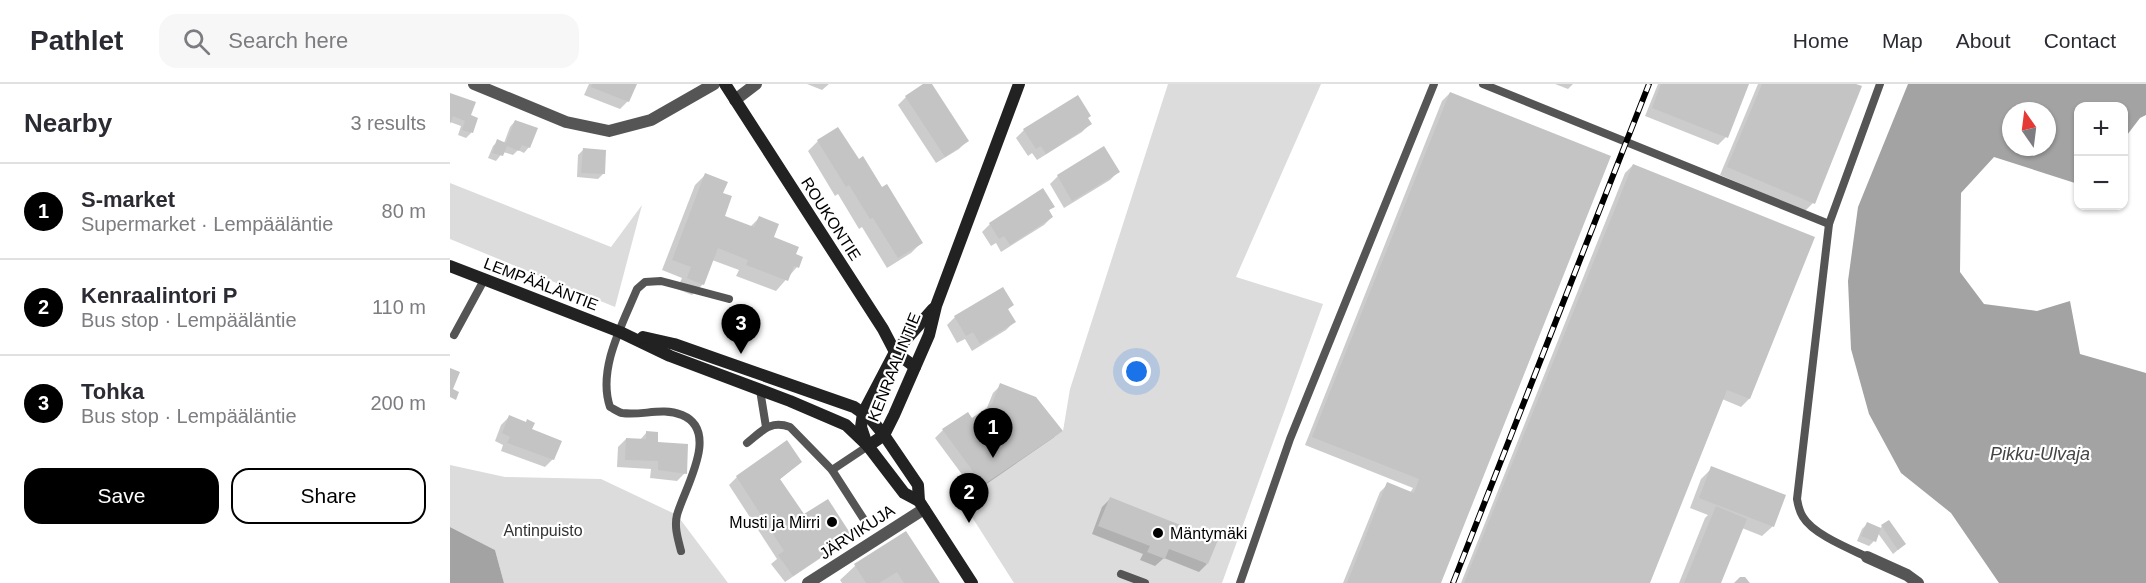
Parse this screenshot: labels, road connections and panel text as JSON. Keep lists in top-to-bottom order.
{
  "streets": {
    "main road": ["ROUKONTIE", "LEMPÄÄLÄNTIE", "KENRAALINTIE"],
    "street": ["JÄRVIKUJA"]
  },
  "crossings": [
    ["ROUKONTIE", "KENRAALINTIE"],
    ["LEMPÄÄLÄNTIE", "KENRAALINTIE"],
    ["LEMPÄÄLÄNTIE", "JÄRVIKUJA"]
  ],
  "water": ["Pikku-Ulvaja"],
  "parks": ["Antinpuisto"],
  "places": ["Musti ja Mirri", "Mäntymäki"],
  "north": "top",
  "page": {
    "header": "Pathlet",
    "search": "Search here",
    "nav": [
      "Home",
      "Map",
      "About",
      "Contact"
    ],
    "heading": ["Nearby", "3 results"],
    "map_buttons": ["+", "−"],
    "list": [
      {
        "mark": "1",
        "name": "S-market",
        "note": "Supermarket · Lempääläntie",
        "value": "80 m"
      },
      {
        "mark": "2",
        "name": "Kenraalintori P",
        "note": "Bus stop · Lempääläntie",
        "value": "110 m"
      },
      {
        "mark": "3",
        "name": "Tohka",
        "note": "Bus stop · Lempääläntie",
        "value": "200 m"
      }
    ],
    "pins": ["3", "1", "2"],
    "buttons": ["Save", "Share"]
  }
}
